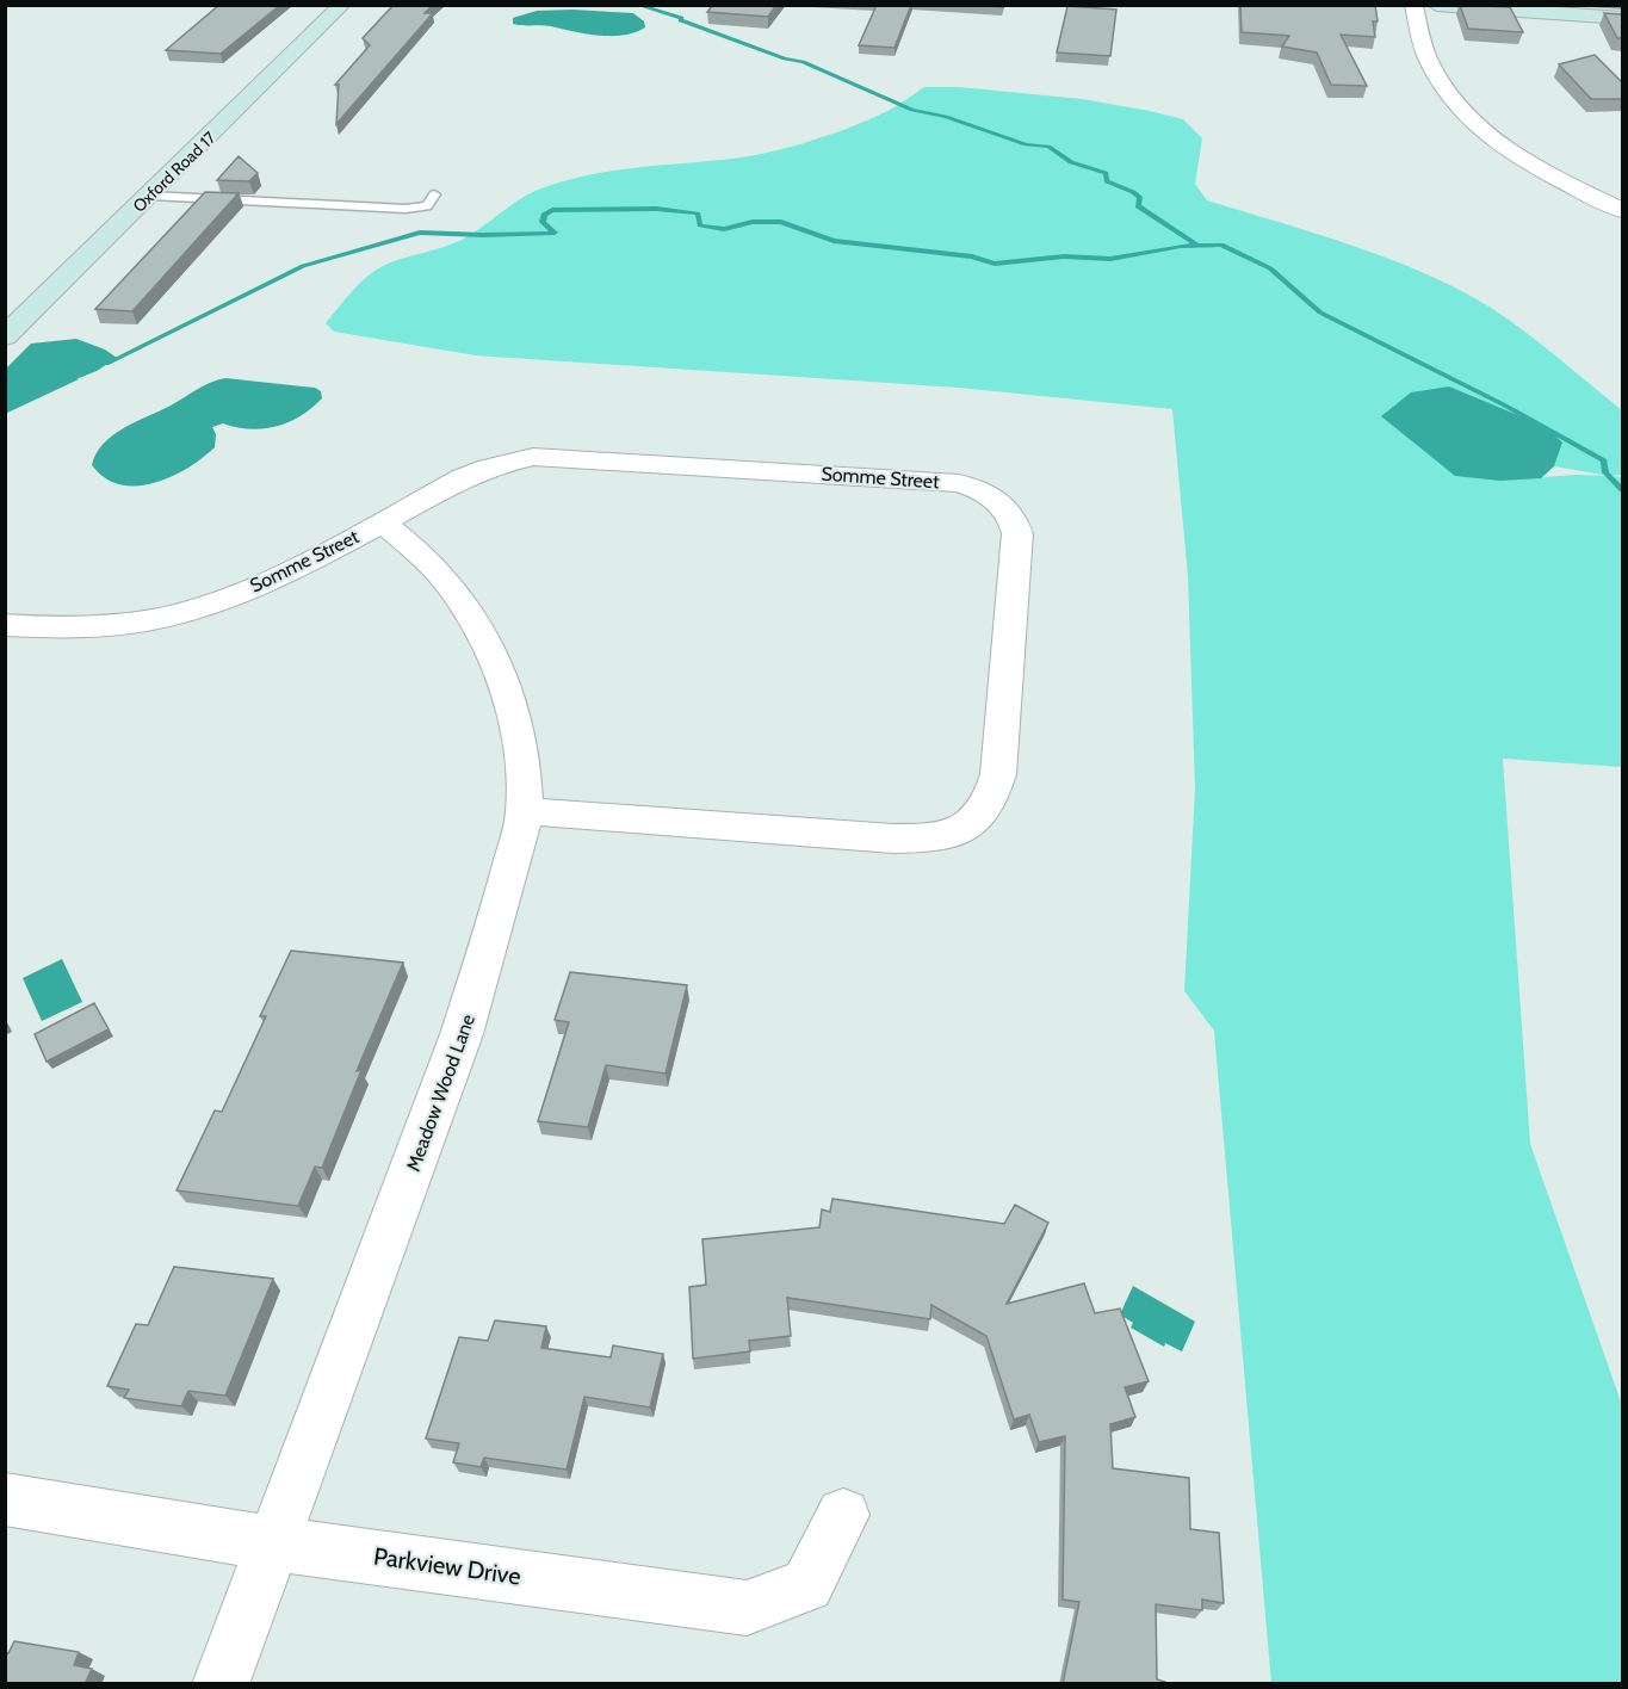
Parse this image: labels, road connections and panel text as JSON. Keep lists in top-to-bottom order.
{
  "streets": {
    "main road": ["Oxford Road 17"],
    "street": ["Somme Street", "Meadow Wood Lane", "Parkview Drive"]
  },
  "crossings": [
    ["Somme Street", "Meadow Wood Lane"],
    ["Meadow Wood Lane", "Parkview Drive"]
  ]
}
